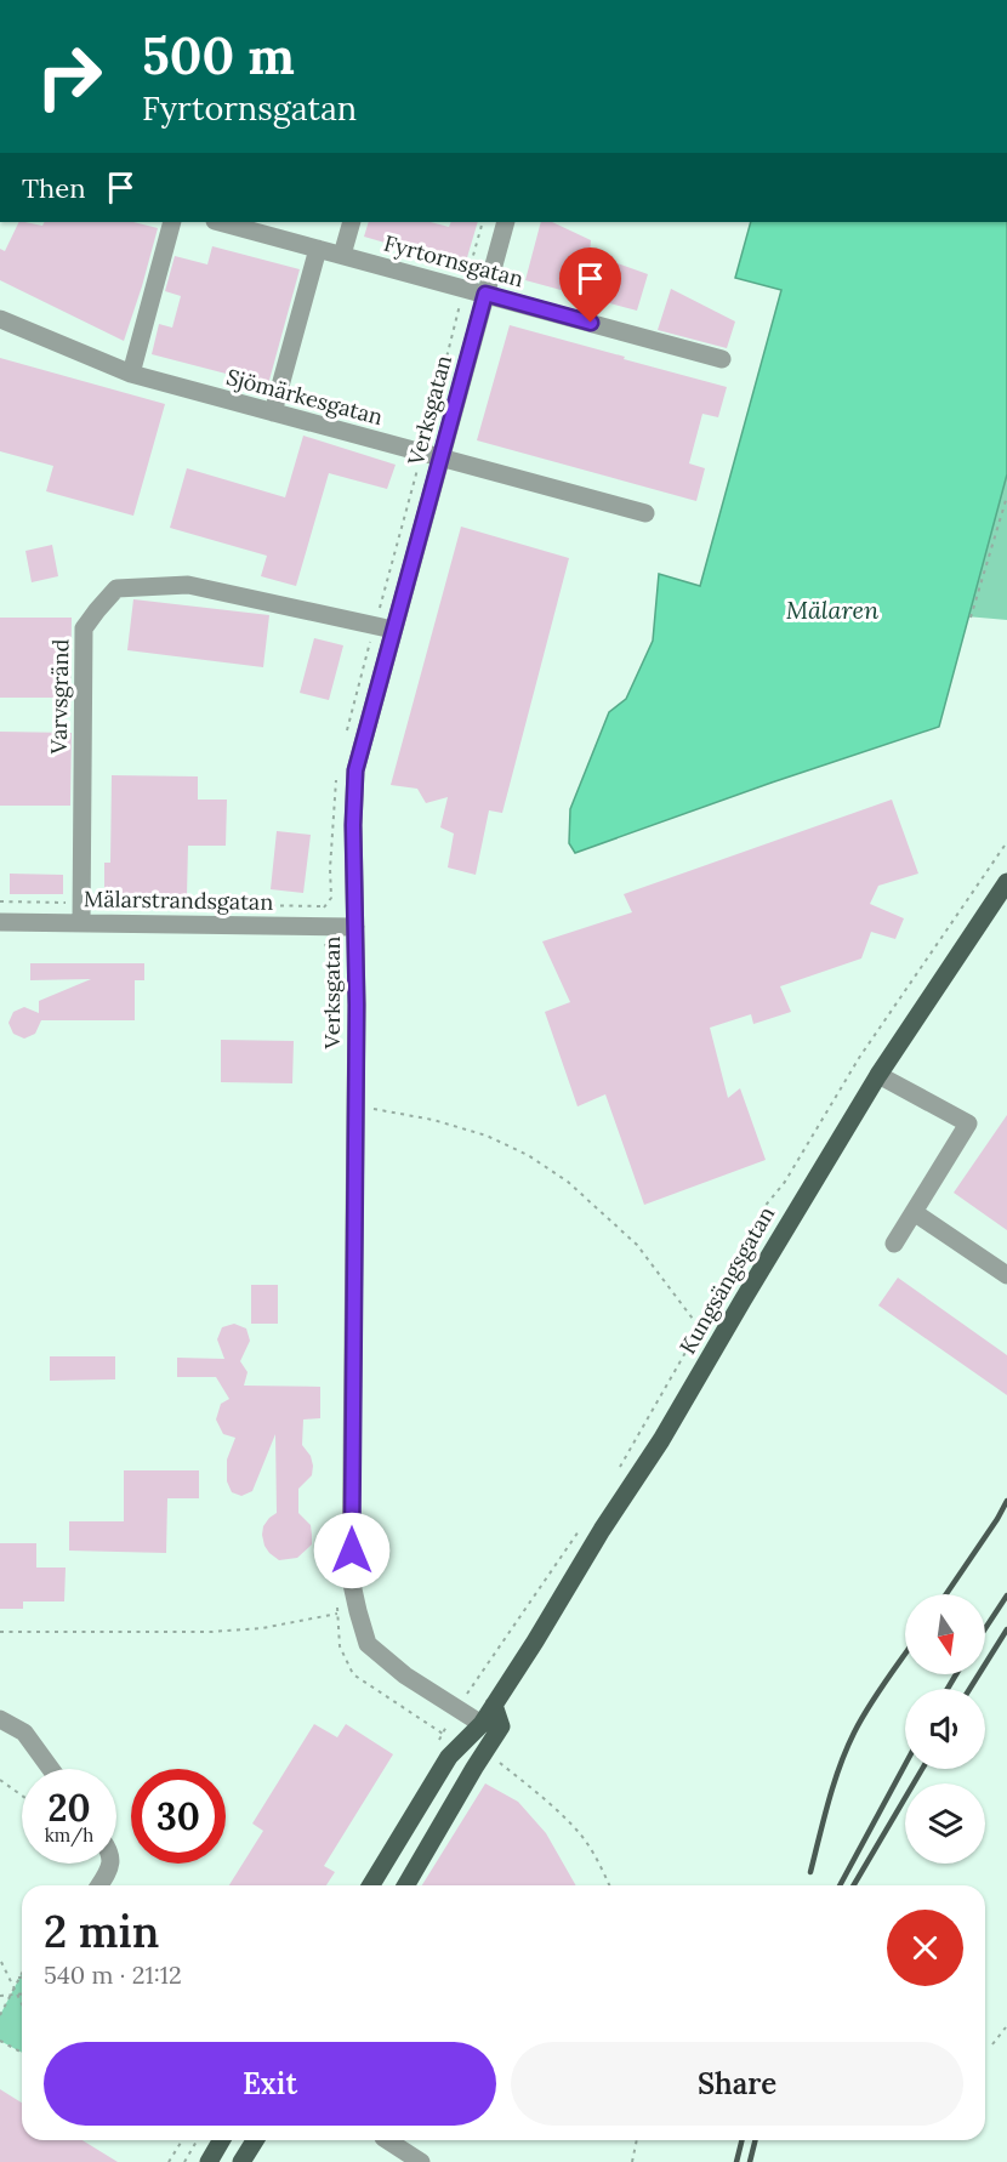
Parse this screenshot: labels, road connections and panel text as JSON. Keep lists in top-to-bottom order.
{
  "streets": {
    "main road": ["Kungsängsgatan"],
    "street": [
      "Fyrtornsgatan",
      "Sjömärkesgatan",
      "Verksgatan",
      "Varvsgränd",
      "Mälarstrandsgatan"
    ]
  },
  "crossings": [
    ["Fyrtornsgatan", "Verksgatan"],
    ["Sjömärkesgatan", "Verksgatan"],
    ["Verksgatan", "Varvsgränd"],
    ["Verksgatan", "Mälarstrandsgatan"],
    ["Verksgatan", "Kungsängsgatan"],
    ["Varvsgränd", "Mälarstrandsgatan"]
  ],
  "water": ["Mälaren"],
  "north": "bottom",
  "page": {
    "turn": ["500 m", "Fyrtornsgatan"],
    "then": "Then",
    "speed": "20 km/h",
    "limit": "30",
    "heading": ["2 min", "540 m · 21:12"],
    "buttons": ["Exit", "Share"]
  }
}
